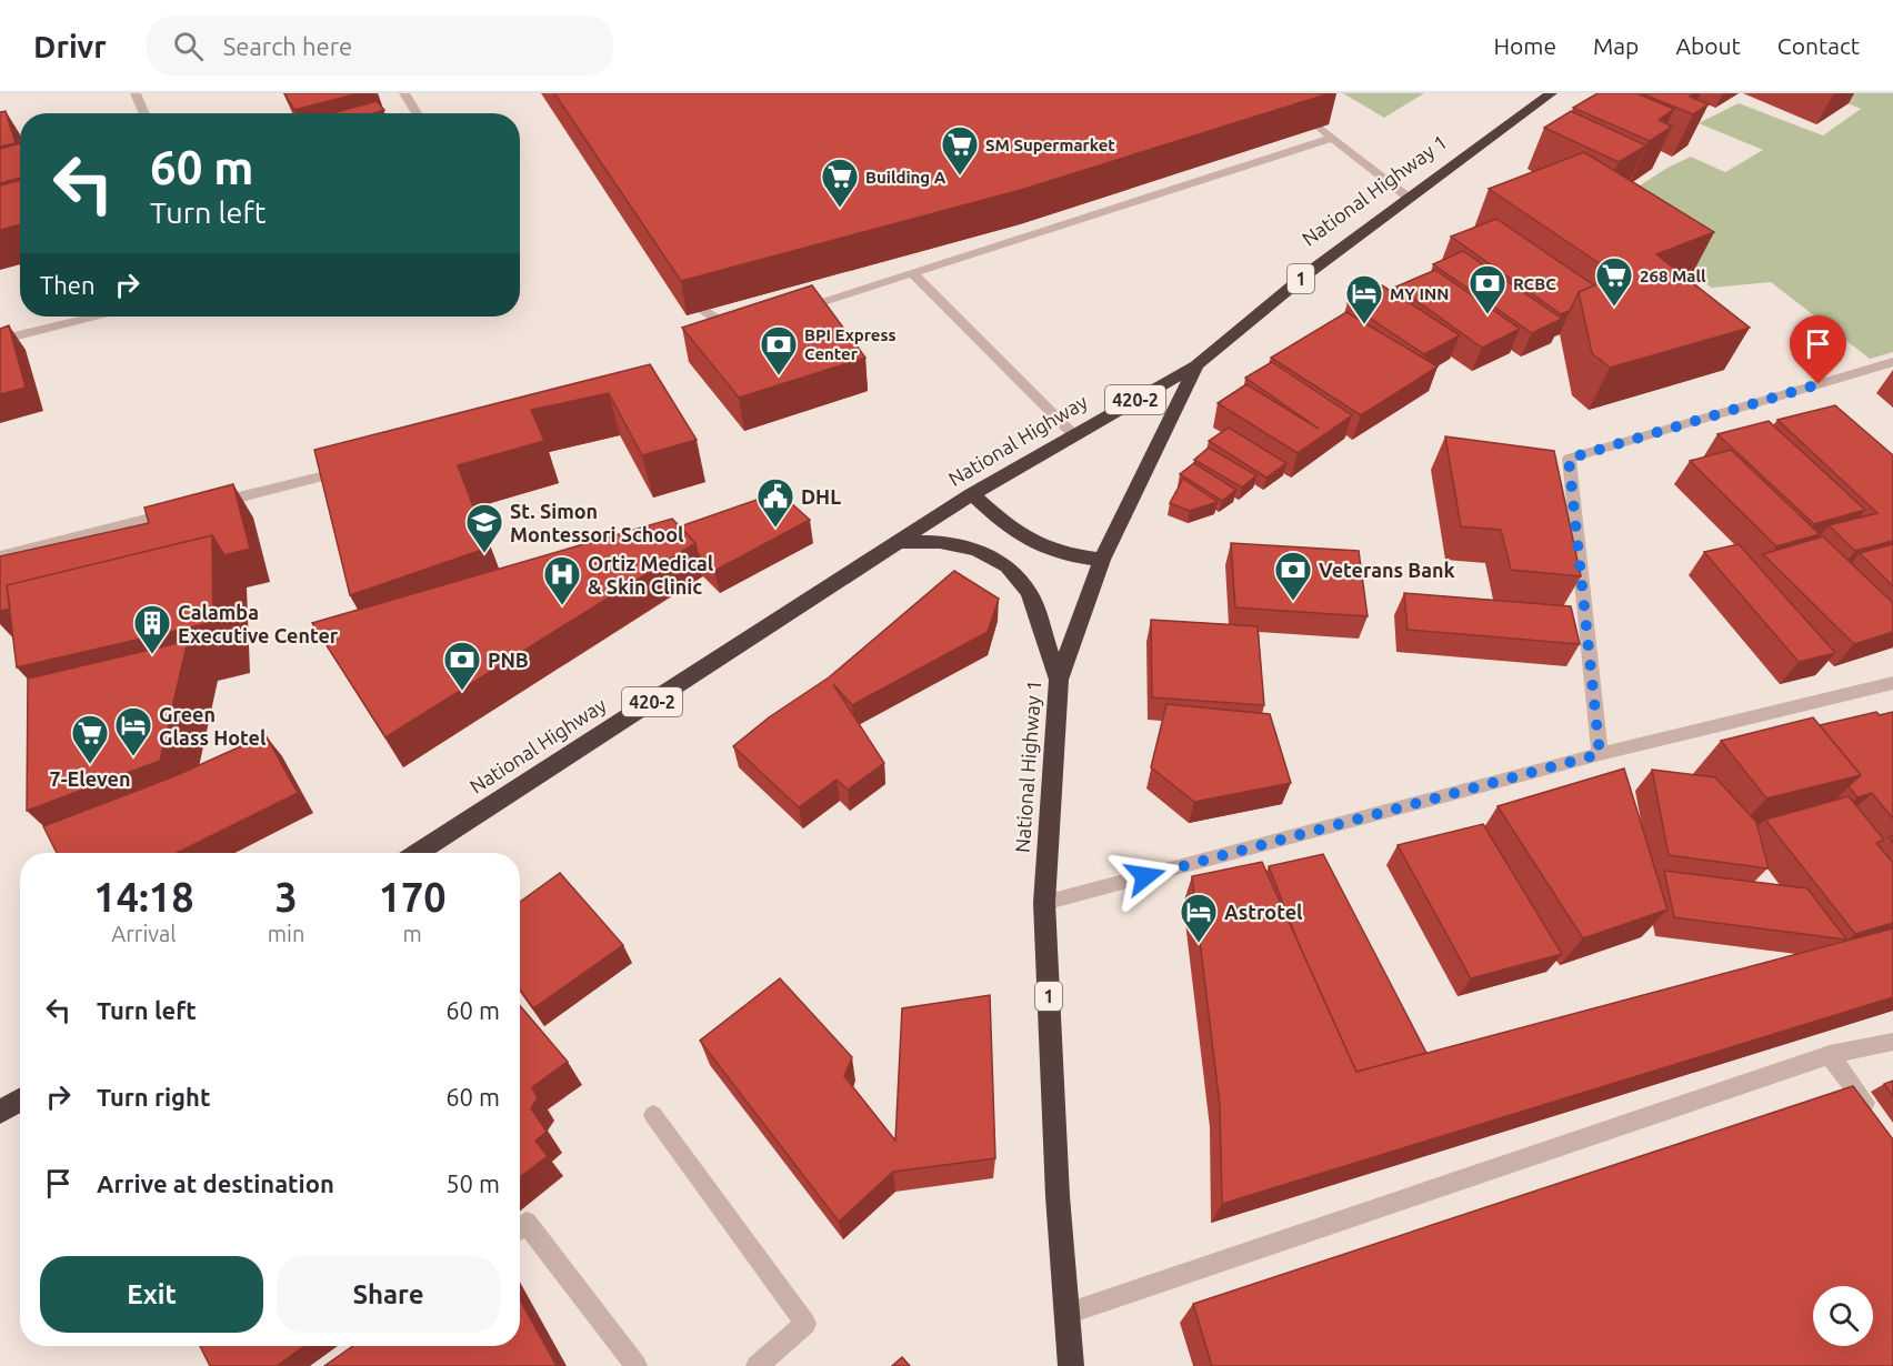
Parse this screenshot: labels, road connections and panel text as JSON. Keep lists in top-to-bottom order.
{
  "streets": {
    "highway": [
      "National Highway 1",
      "1",
      "420-2",
      "National Highway"
    ]
  },
  "crossings": [
    ["National Highway 1", "1"],
    ["National Highway 1", "National Highway"],
    ["1", "National Highway"]
  ],
  "places": {
    "supermarket": [
      "SM Supermarket",
      "Building A",
      "268 Mall",
      "7-Eleven"
    ],
    "bank": [
      "RCBC",
      "BPI Express Center",
      "Veterans Bank",
      "PNB"
    ],
    "hotel": ["MY INN", "Green Glass Hotel", "Astrotel"],
    "public building": ["DHL"],
    "school or university": ["St. Simon Montessori School"],
    "hospital": ["Ortiz Medical & Skin Clinic"],
    "building": ["Calamba Executive Center"]
  },
  "page": {
    "header": "Drivr",
    "search": "Search here",
    "nav": [
      "Home",
      "Map",
      "About",
      "Contact"
    ],
    "turn": ["60 m", "Turn left"],
    "then": "Then",
    "eta": [
      "14:18",
      "Arrival",
      "3",
      "min",
      "170",
      "m"
    ],
    "list": [
      {
        "name": "Turn left",
        "value": "60 m"
      },
      {
        "name": "Turn right",
        "value": "60 m"
      },
      {
        "name": "Arrive at destination",
        "value": "50 m"
      }
    ],
    "buttons": ["Exit", "Share"]
  }
}
